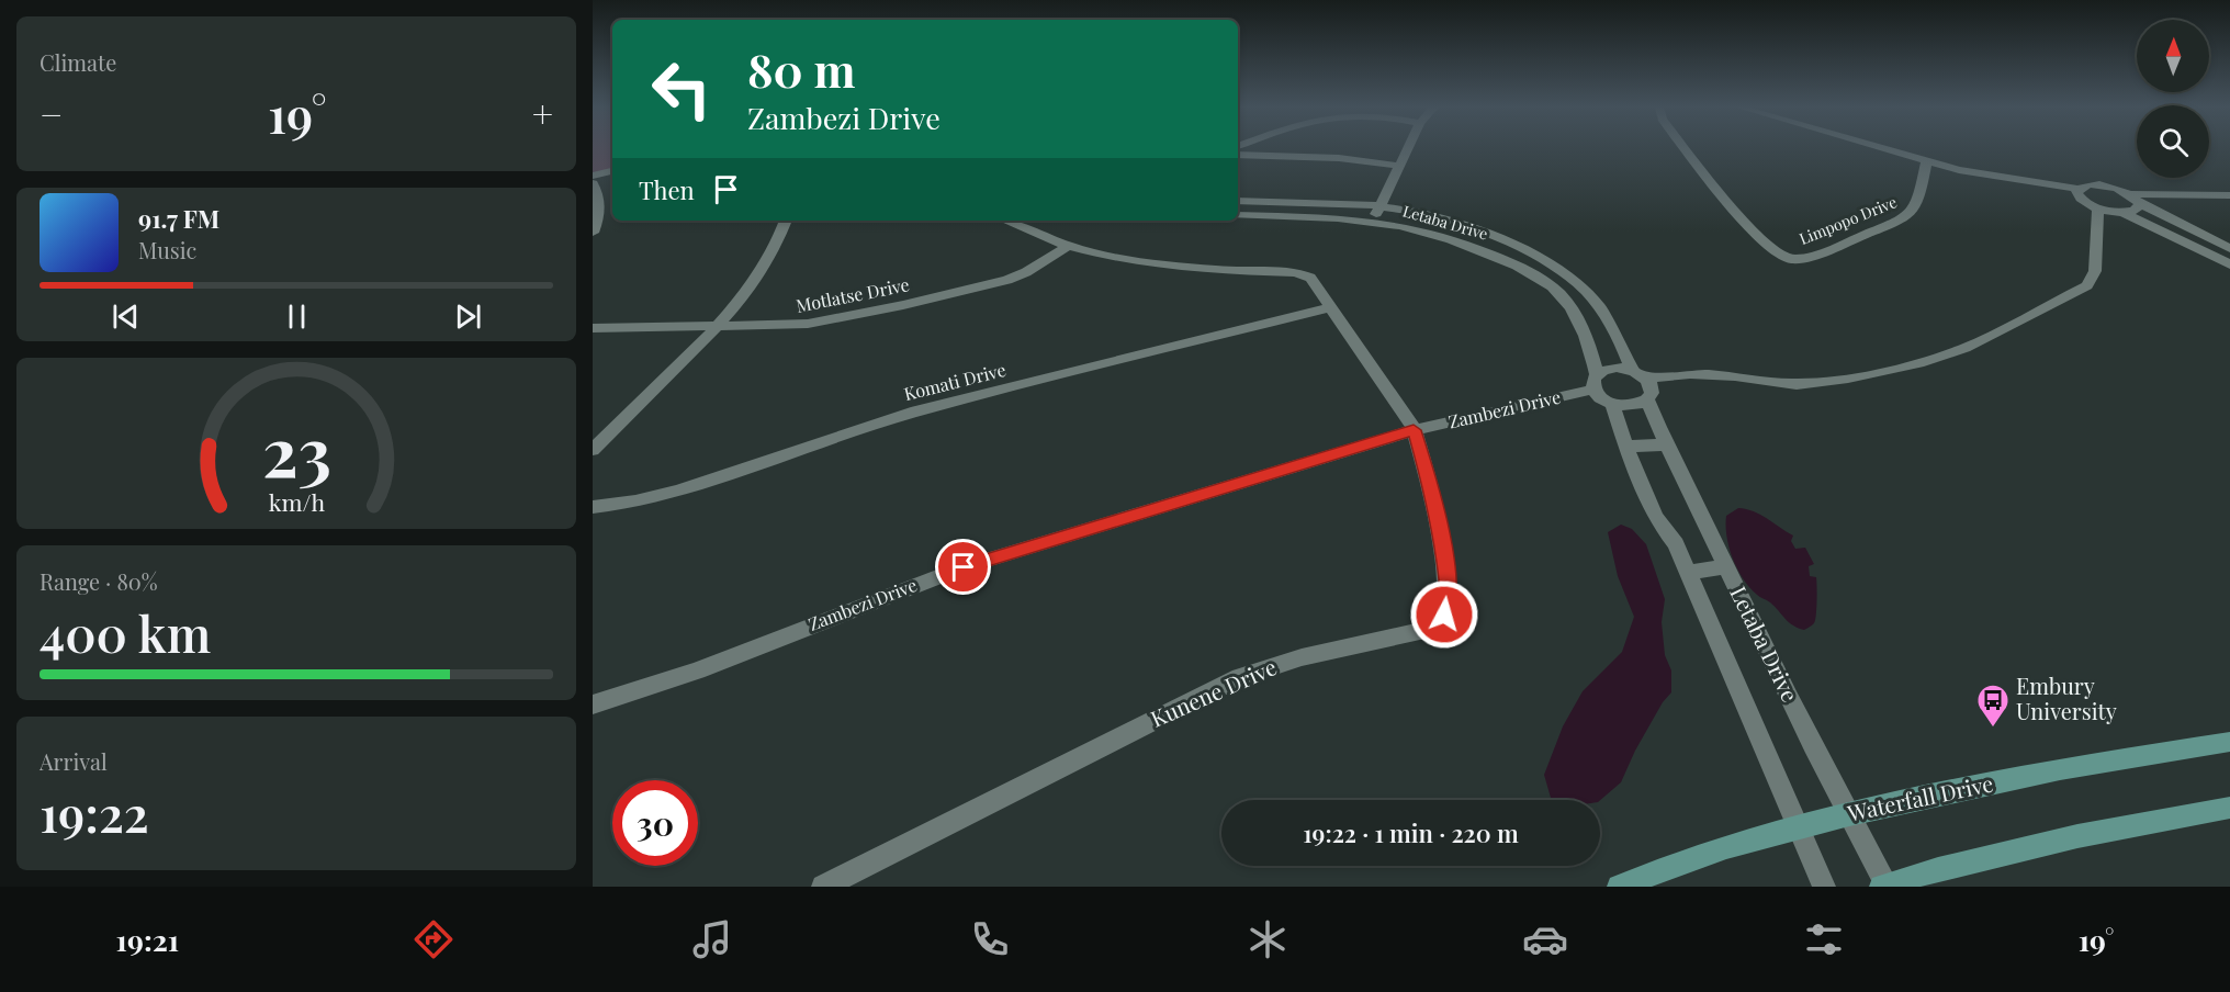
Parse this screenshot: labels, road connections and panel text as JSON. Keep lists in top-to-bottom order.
{
  "streets": {
    "main road": ["Waterfall Drive"],
    "street": [
      "Limpopo Drive",
      "Letaba Drive",
      "Motlatse Drive",
      "Komati Drive",
      "Zambezi Drive",
      "Kunene Drive"
    ]
  },
  "crossings": [
    ["Letaba Drive", "Zambezi Drive"],
    ["Letaba Drive", "Waterfall Drive"],
    ["Zambezi Drive", "Kunene Drive"]
  ],
  "places": {
    "bus stop": ["Embury University"]
  },
  "north": "top",
  "page": {
    "tile": [
      "Climate",
      ["Range · 80%", "400 km"],
      ["Arrival", "19:22"]
    ],
    "turn": ["80 m", "Zambezi Drive"],
    "heat": ["−", "19°", "+"],
    "then": "Then",
    "song": ["91.7 FM", "Music"],
    "limit": "30",
    "trip": "19:22 · 1 min · 220 m",
    "tabs": ["19:21", "19°"],
    "gauge": ["23", "km/h"]
  }
}
